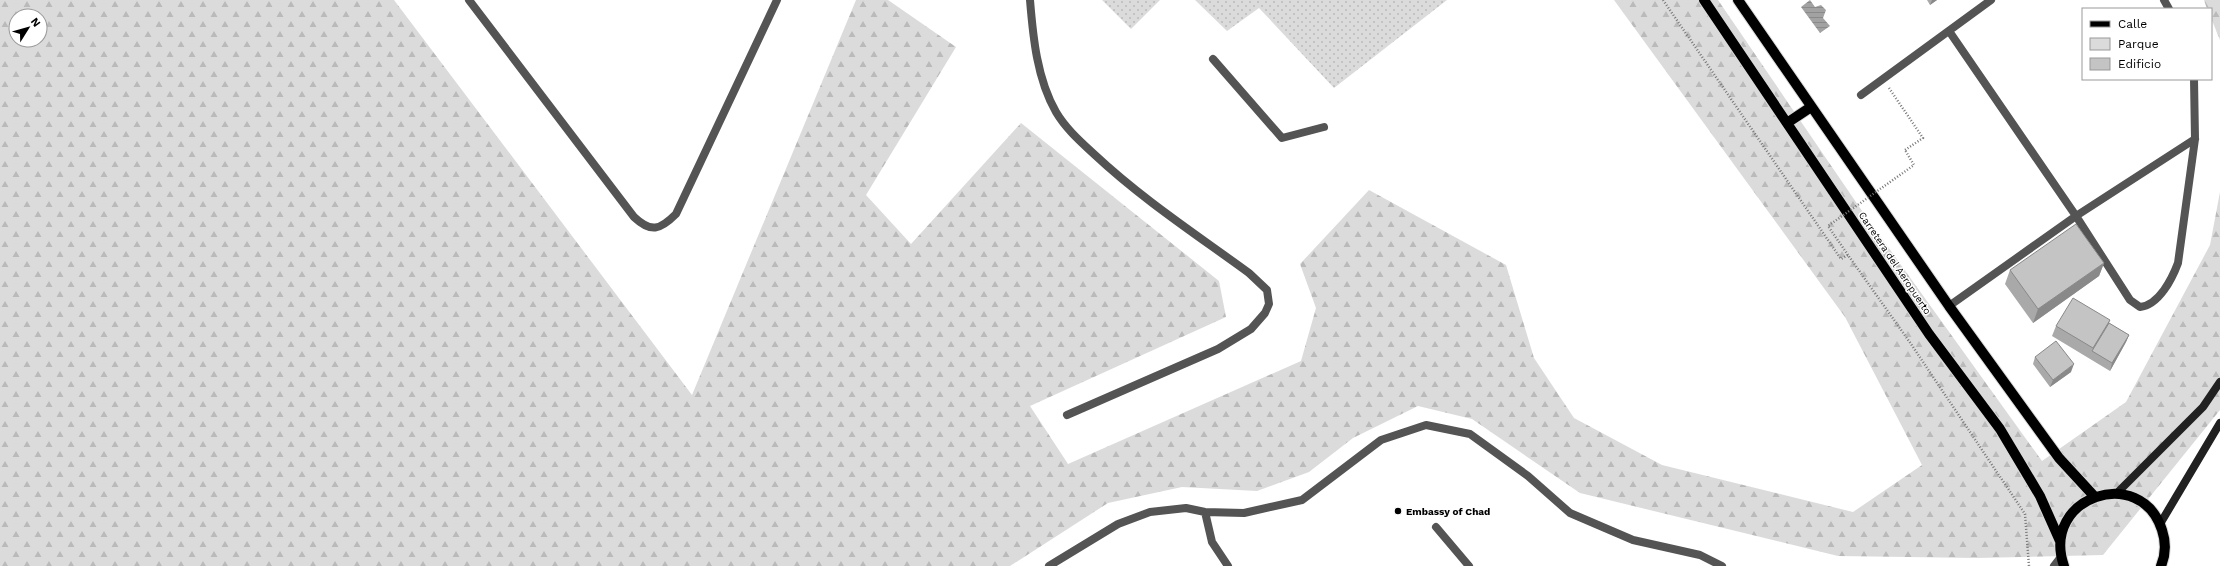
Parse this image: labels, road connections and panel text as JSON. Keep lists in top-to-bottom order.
{
  "streets": {
    "main road": ["Carretera del Aeropuerto"]
  },
  "places": ["Embassy of Chad"],
  "legend": ["Calle", "Parque", "Edificio"],
  "north": "top right"
}
